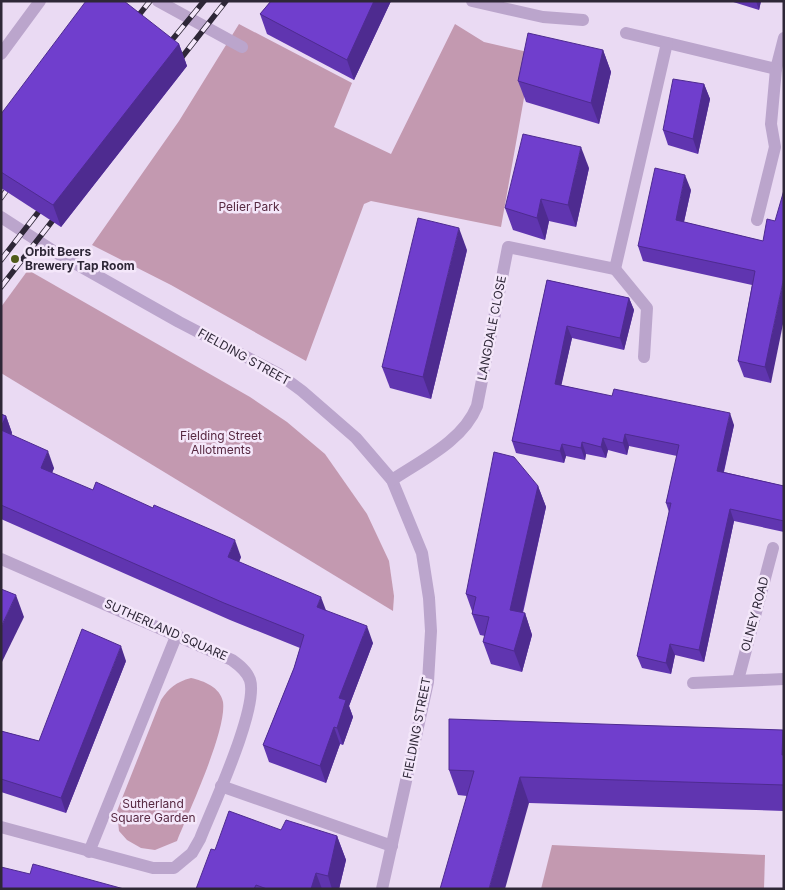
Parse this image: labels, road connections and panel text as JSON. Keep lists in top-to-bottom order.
{
  "streets": {
    "street": [
      "LANGDALE CLOSE",
      "FIELDING STREET",
      "OLNEY ROAD",
      "SUTHERLAND SQUARE"
    ]
  },
  "crossings": [
    ["LANGDALE CLOSE", "FIELDING STREET"]
  ],
  "parks": ["Pelier Park", "Fielding Street Allotments", "Sutherland Square Garden"],
  "places": ["Orbit Beers Brewery Tap Room"]
}
